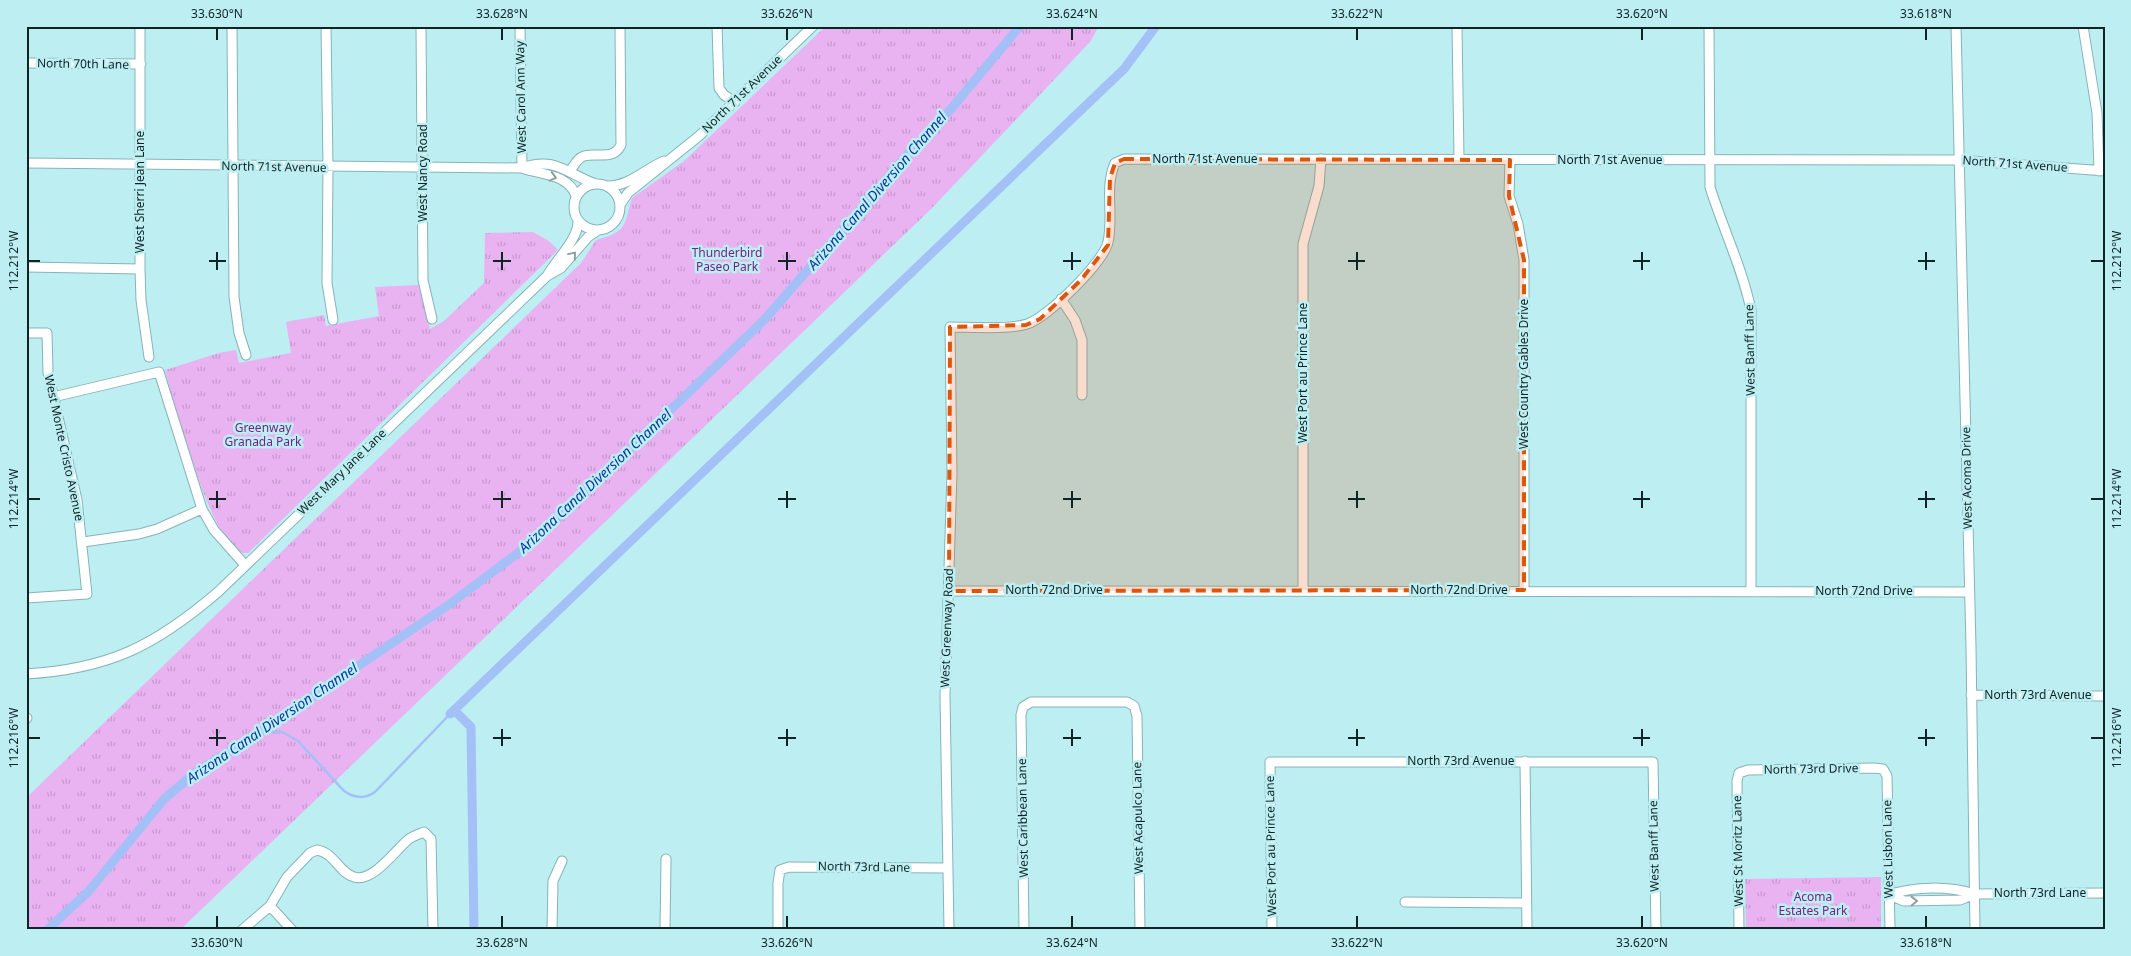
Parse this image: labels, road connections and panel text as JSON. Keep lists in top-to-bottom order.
{
  "streets": {
    "street": [
      "North 70th Lane",
      "North 71st Avenue",
      "West Carol Ann Way",
      "West Nancy Road",
      "West Sherri Jean Lane",
      "West Banff Lane",
      "West Port au Prince Lane",
      "West Country Gables Drive",
      "West Monte Cristo Avenue",
      "West Mary Jane Lane",
      "West Acoma Drive",
      "North 72nd Drive",
      "West Greenway Road",
      "North 73rd Avenue",
      "North 73rd Drive",
      "West Caribbean Lane",
      "West Acapulco Lane",
      "West Lisbon Lane",
      "West St Moritz Lane",
      "North 73rd Lane"
    ]
  },
  "crossings": [
    ["North 70th Lane", "West Sherri Jean Lane"],
    ["North 71st Avenue", "West Carol Ann Way"],
    ["North 71st Avenue", "West Nancy Road"],
    ["North 71st Avenue", "West Sherri Jean Lane"],
    ["North 71st Avenue", "West Banff Lane"],
    ["North 71st Avenue", "West Port au Prince Lane"],
    ["North 71st Avenue", "West Country Gables Drive"],
    ["North 71st Avenue", "West Mary Jane Lane"],
    ["North 71st Avenue", "West Acoma Drive"],
    ["North 71st Avenue", "West Greenway Road"],
    ["West Banff Lane", "North 72nd Drive"],
    ["West Banff Lane", "North 73rd Avenue"],
    ["West Port au Prince Lane", "North 72nd Drive"],
    ["West Port au Prince Lane", "North 73rd Avenue"],
    ["West Country Gables Drive", "North 72nd Drive"],
    ["West Acoma Drive", "North 72nd Drive"],
    ["West Acoma Drive", "North 73rd Avenue"],
    ["West Acoma Drive", "North 73rd Lane"],
    ["North 72nd Drive", "West Greenway Road"],
    ["West Greenway Road", "North 73rd Lane"],
    ["North 73rd Drive", "West Lisbon Lane"],
    ["North 73rd Drive", "West St Moritz Lane"],
    ["West Caribbean Lane", "West Acapulco Lane"],
    ["West Lisbon Lane", "North 73rd Lane"]
  ],
  "water": ["Arizona Canal Diversion Channel"],
  "parks": ["Thunderbird Paseo Park", "Greenway Granada Park", "Acoma Estates Park"],
  "coordinates": [
    "33.630°N",
    "33.628°N",
    "33.626°N",
    "33.624°N",
    "33.622°N",
    "33.620°N",
    "33.618°N",
    "112.212°W",
    "112.214°W",
    "112.216°W"
  ]
}
